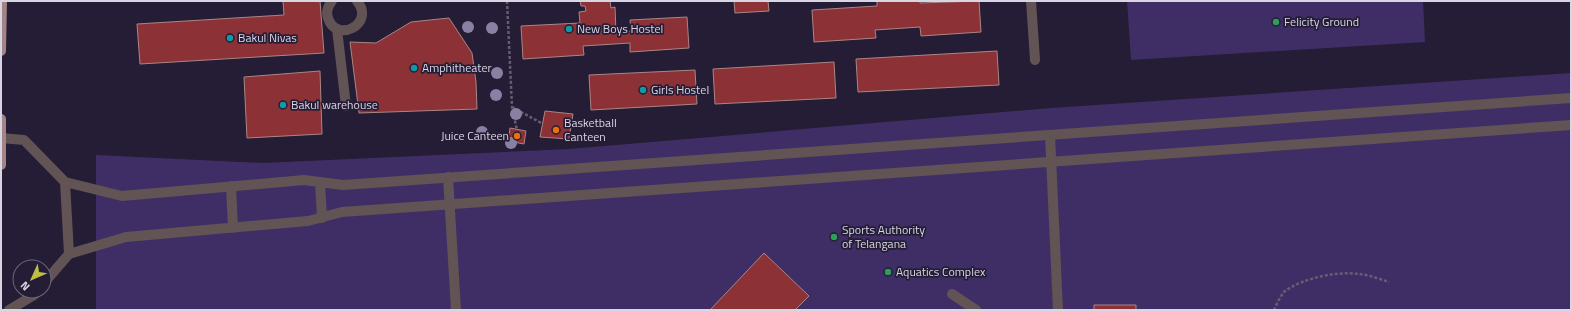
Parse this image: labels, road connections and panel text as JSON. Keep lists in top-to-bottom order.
{
  "places": [
    "Felicity Ground",
    "New Boys Hostel",
    "Bakul Nivas",
    "Amphitheater",
    "Girls Hostel",
    "Bakul warehouse",
    "Basketball Canteen",
    "Juice Canteen",
    "Sports Authority of Telangana",
    "Aquatics Complex"
  ],
  "north": "bottom left"
}
